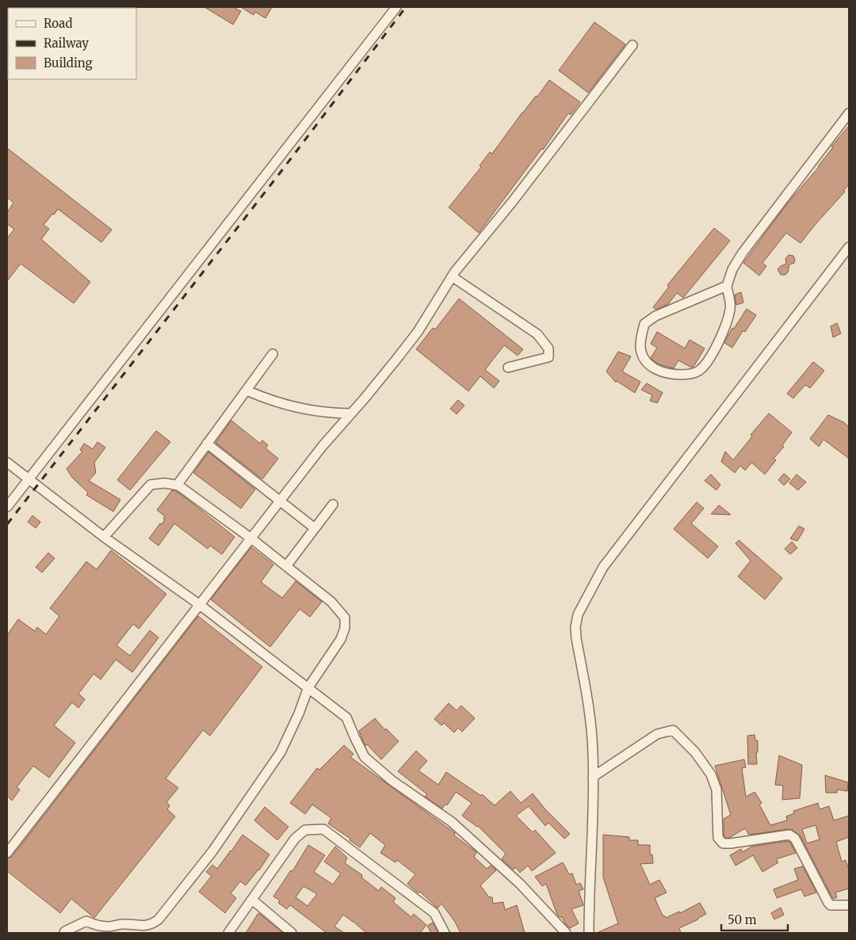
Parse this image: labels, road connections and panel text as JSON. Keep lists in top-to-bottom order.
{
  "legend": ["Road", "Railway", "Building"],
  "scale_bar": "50 m"
}
